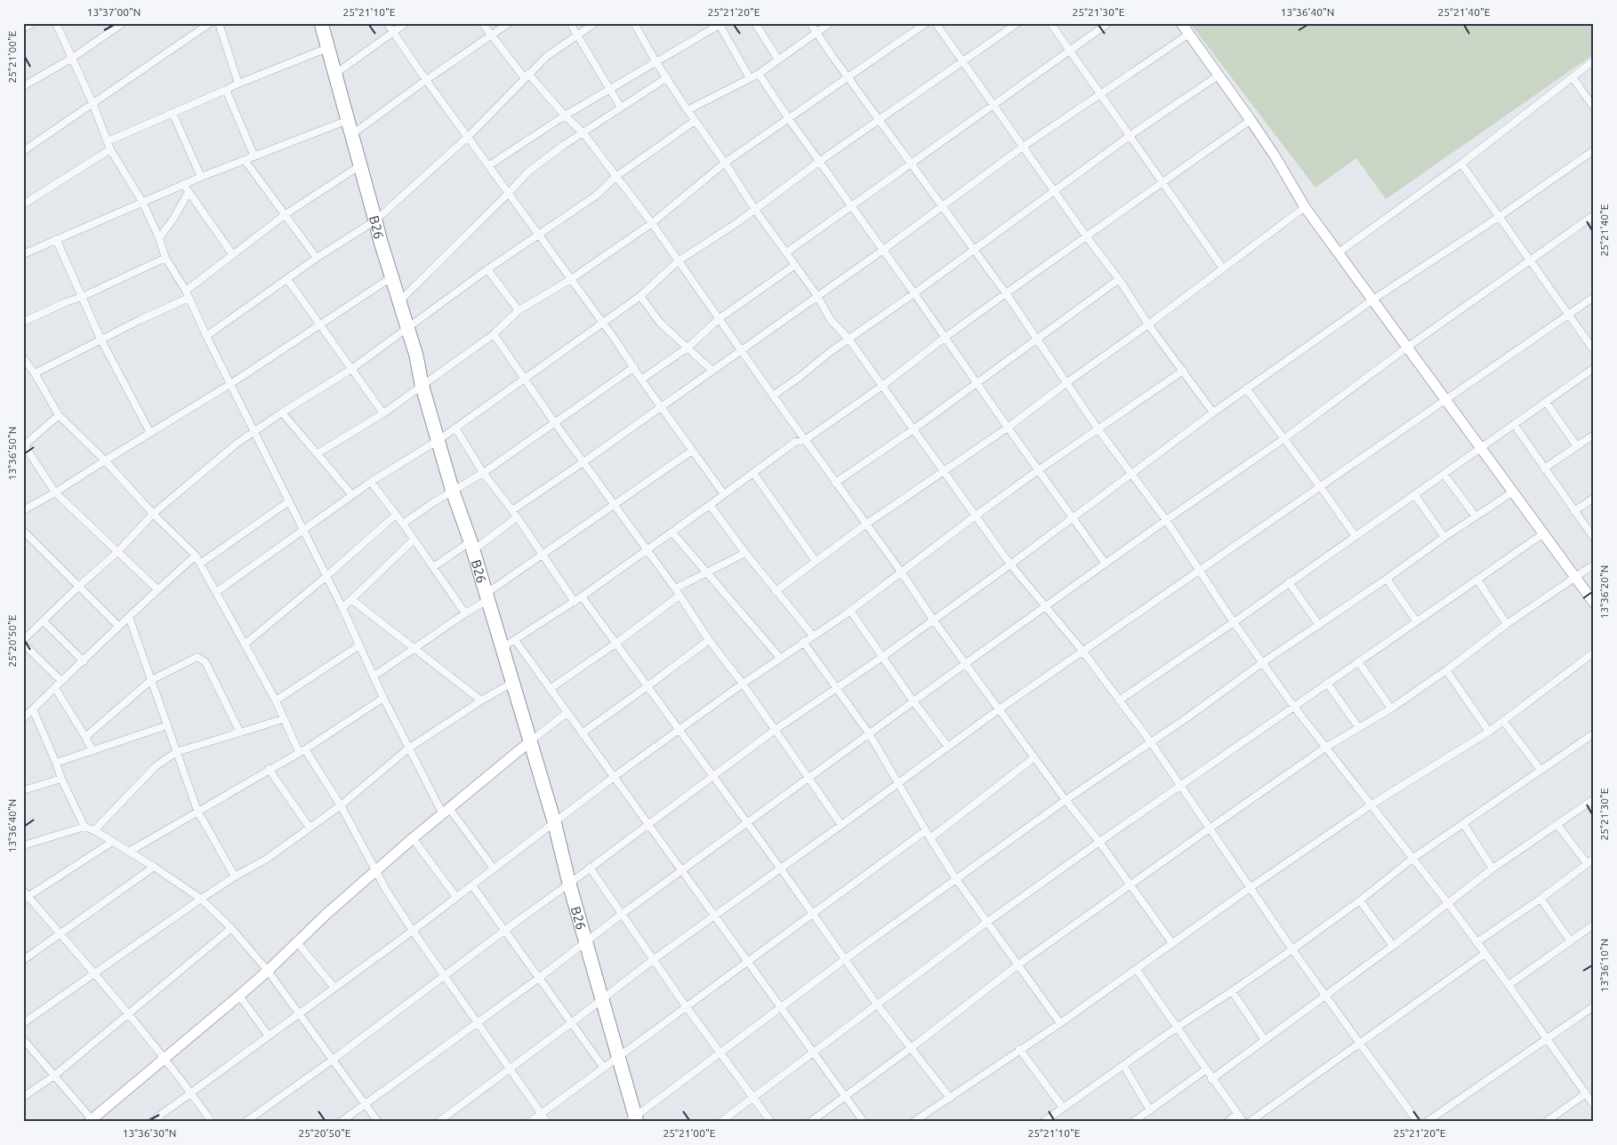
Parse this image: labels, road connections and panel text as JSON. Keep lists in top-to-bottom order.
{
  "streets": {
    "highway": ["B26"]
  },
  "coordinates": [
    "13°37'00\"N",
    "25°21'10\"E",
    "25°21'20\"E",
    "25°21'30\"E",
    "13°36'40\"N",
    "25°21'40\"E",
    "25°21'00\"E",
    "13°36'50\"N",
    "13°36'20\"N",
    "25°20'50\"E",
    "13°36'10\"N",
    "13°36'30\"N"
  ]
}
